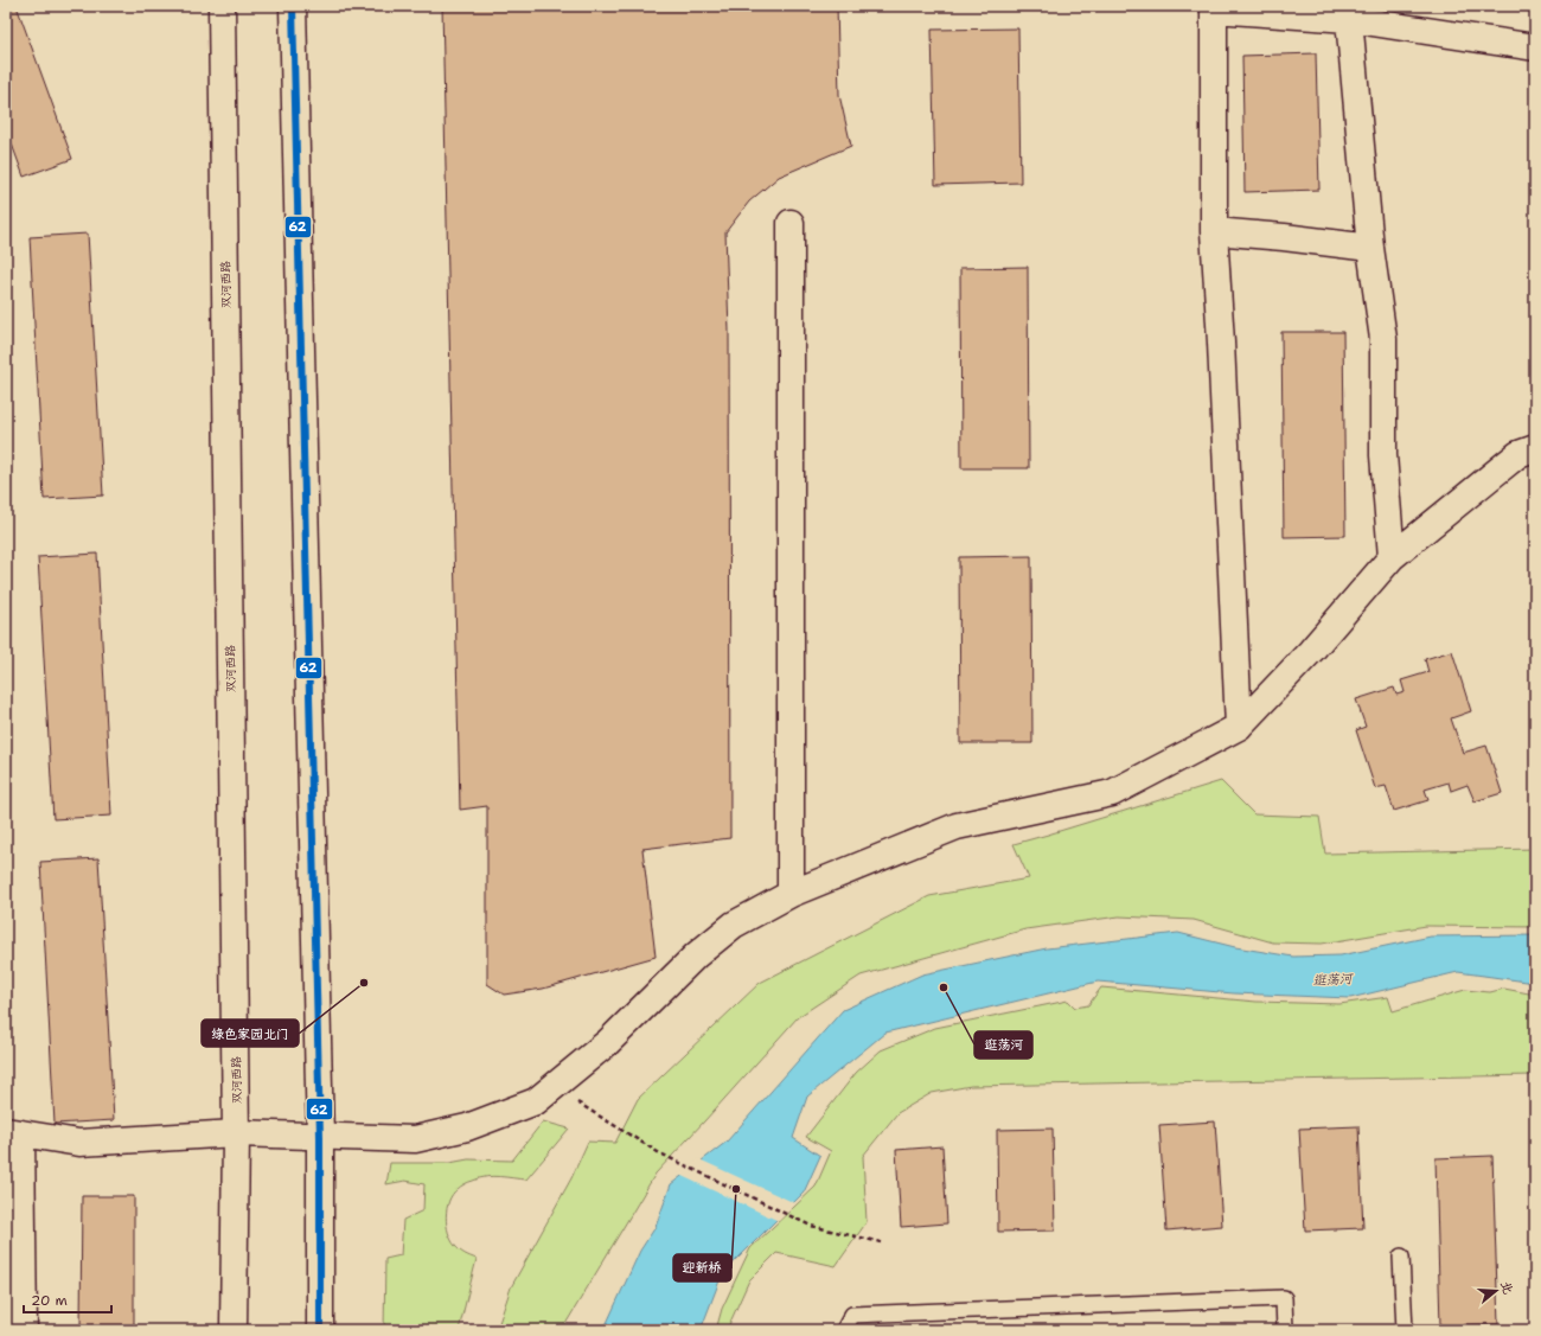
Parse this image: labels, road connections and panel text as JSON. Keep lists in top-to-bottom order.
{
  "streets": {
    "street": ["双河西路"]
  },
  "water": ["逛荡河"],
  "places": ["绿色家园北门", "逛荡河", "迎新桥"],
  "lines": ["transit line 62"],
  "scale_bar": "20 m",
  "north": "right"
}
